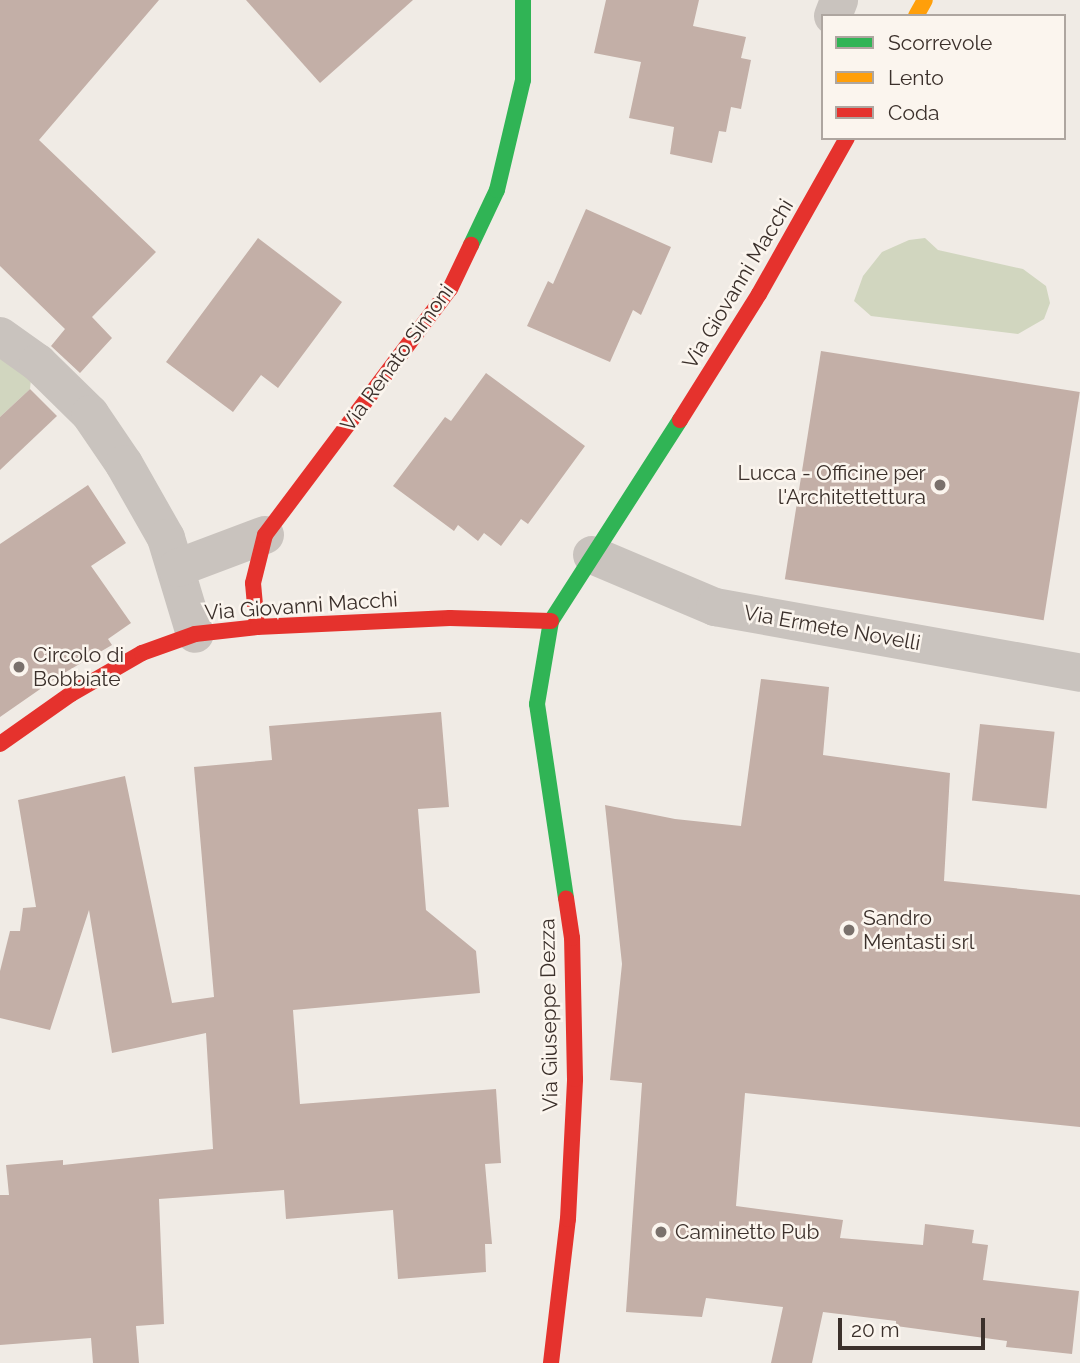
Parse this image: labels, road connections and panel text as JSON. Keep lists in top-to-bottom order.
{
  "streets": {
    "street": [
      "Via Giovanni Macchi",
      "Via Renato Simoni",
      "Via Ermete Novelli",
      "Via Giuseppe Dezza"
    ]
  },
  "crossings": [
    ["Via Giovanni Macchi", "Via Renato Simoni"],
    ["Via Giovanni Macchi", "Via Ermete Novelli"],
    ["Via Giovanni Macchi", "Via Giuseppe Dezza"],
    ["Via Ermete Novelli", "Via Giuseppe Dezza"]
  ],
  "places": [
    "Lucca - Officine per l'Architettettura",
    "Circolo di Bobbiate",
    "Sandro Mentasti srl",
    "Caminetto Pub"
  ],
  "legend": ["Scorrevole", "Lento", "Coda"],
  "scale_bar": "20 m"
}
